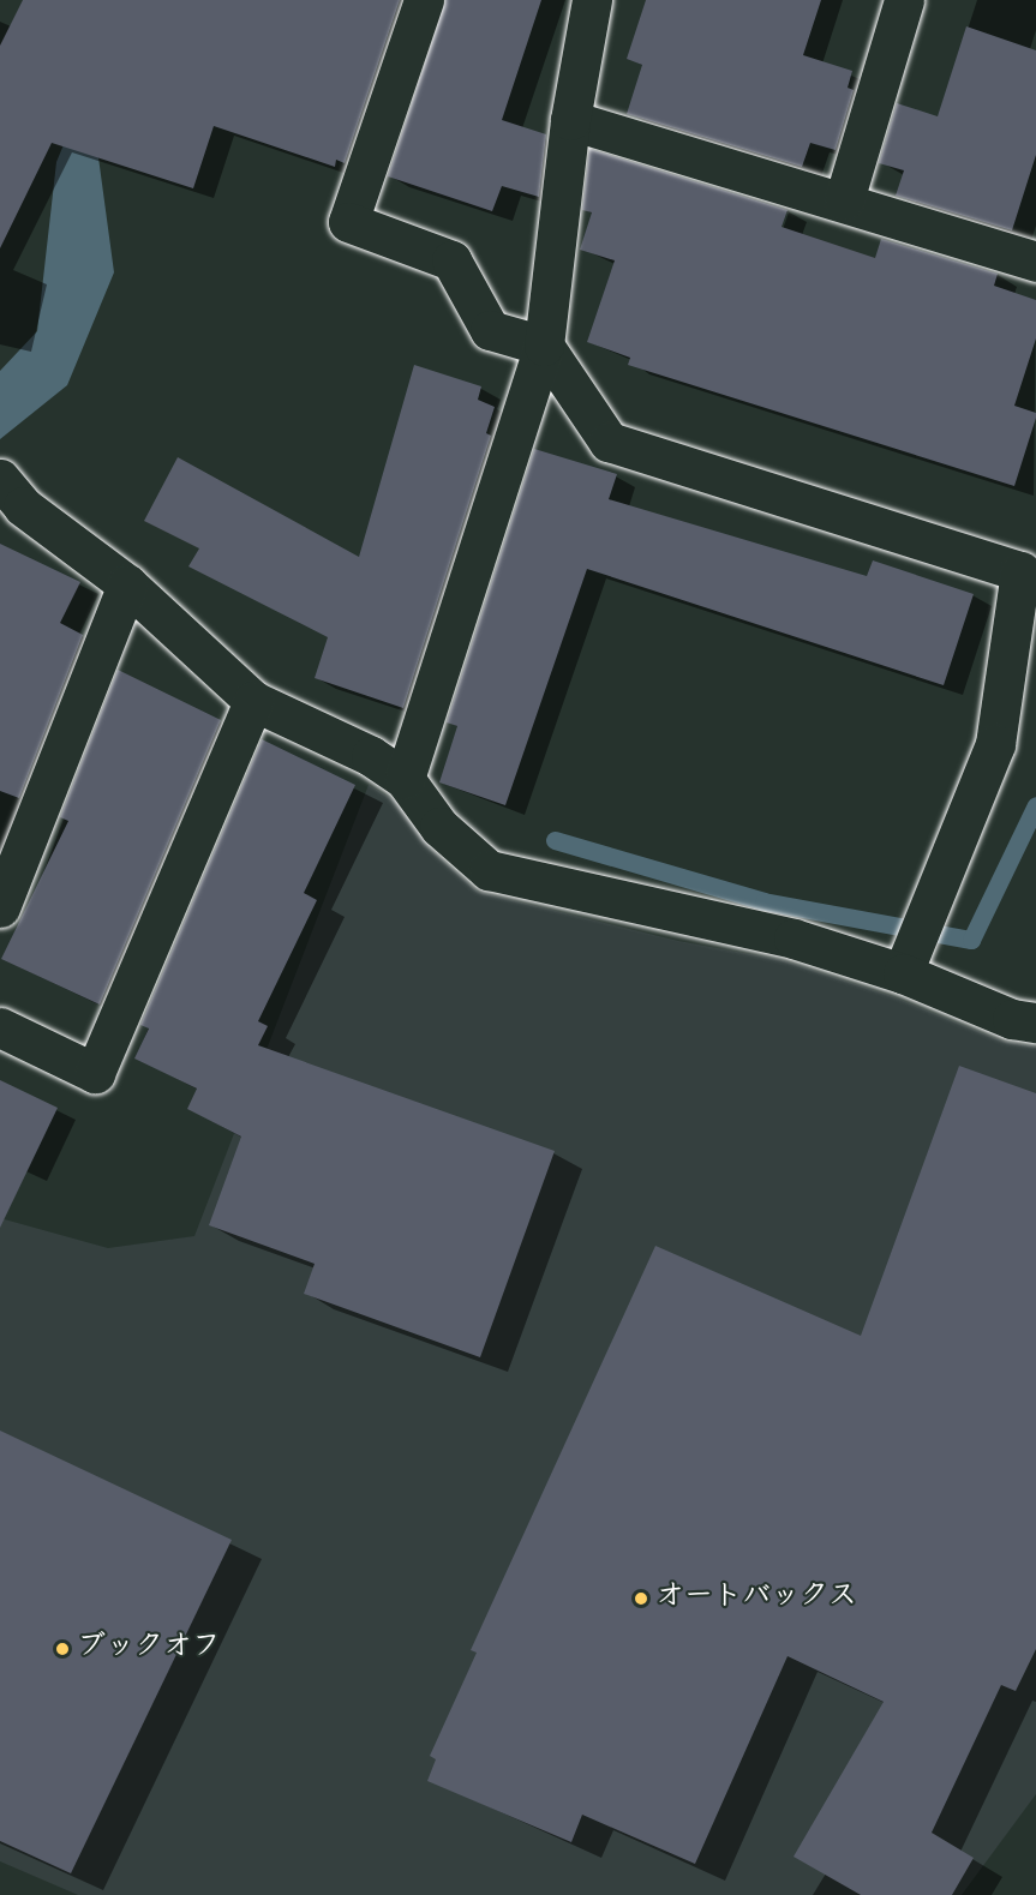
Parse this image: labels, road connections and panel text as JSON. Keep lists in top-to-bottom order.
{
  "places": ["オートバックス", "ブックオフ"]
}
